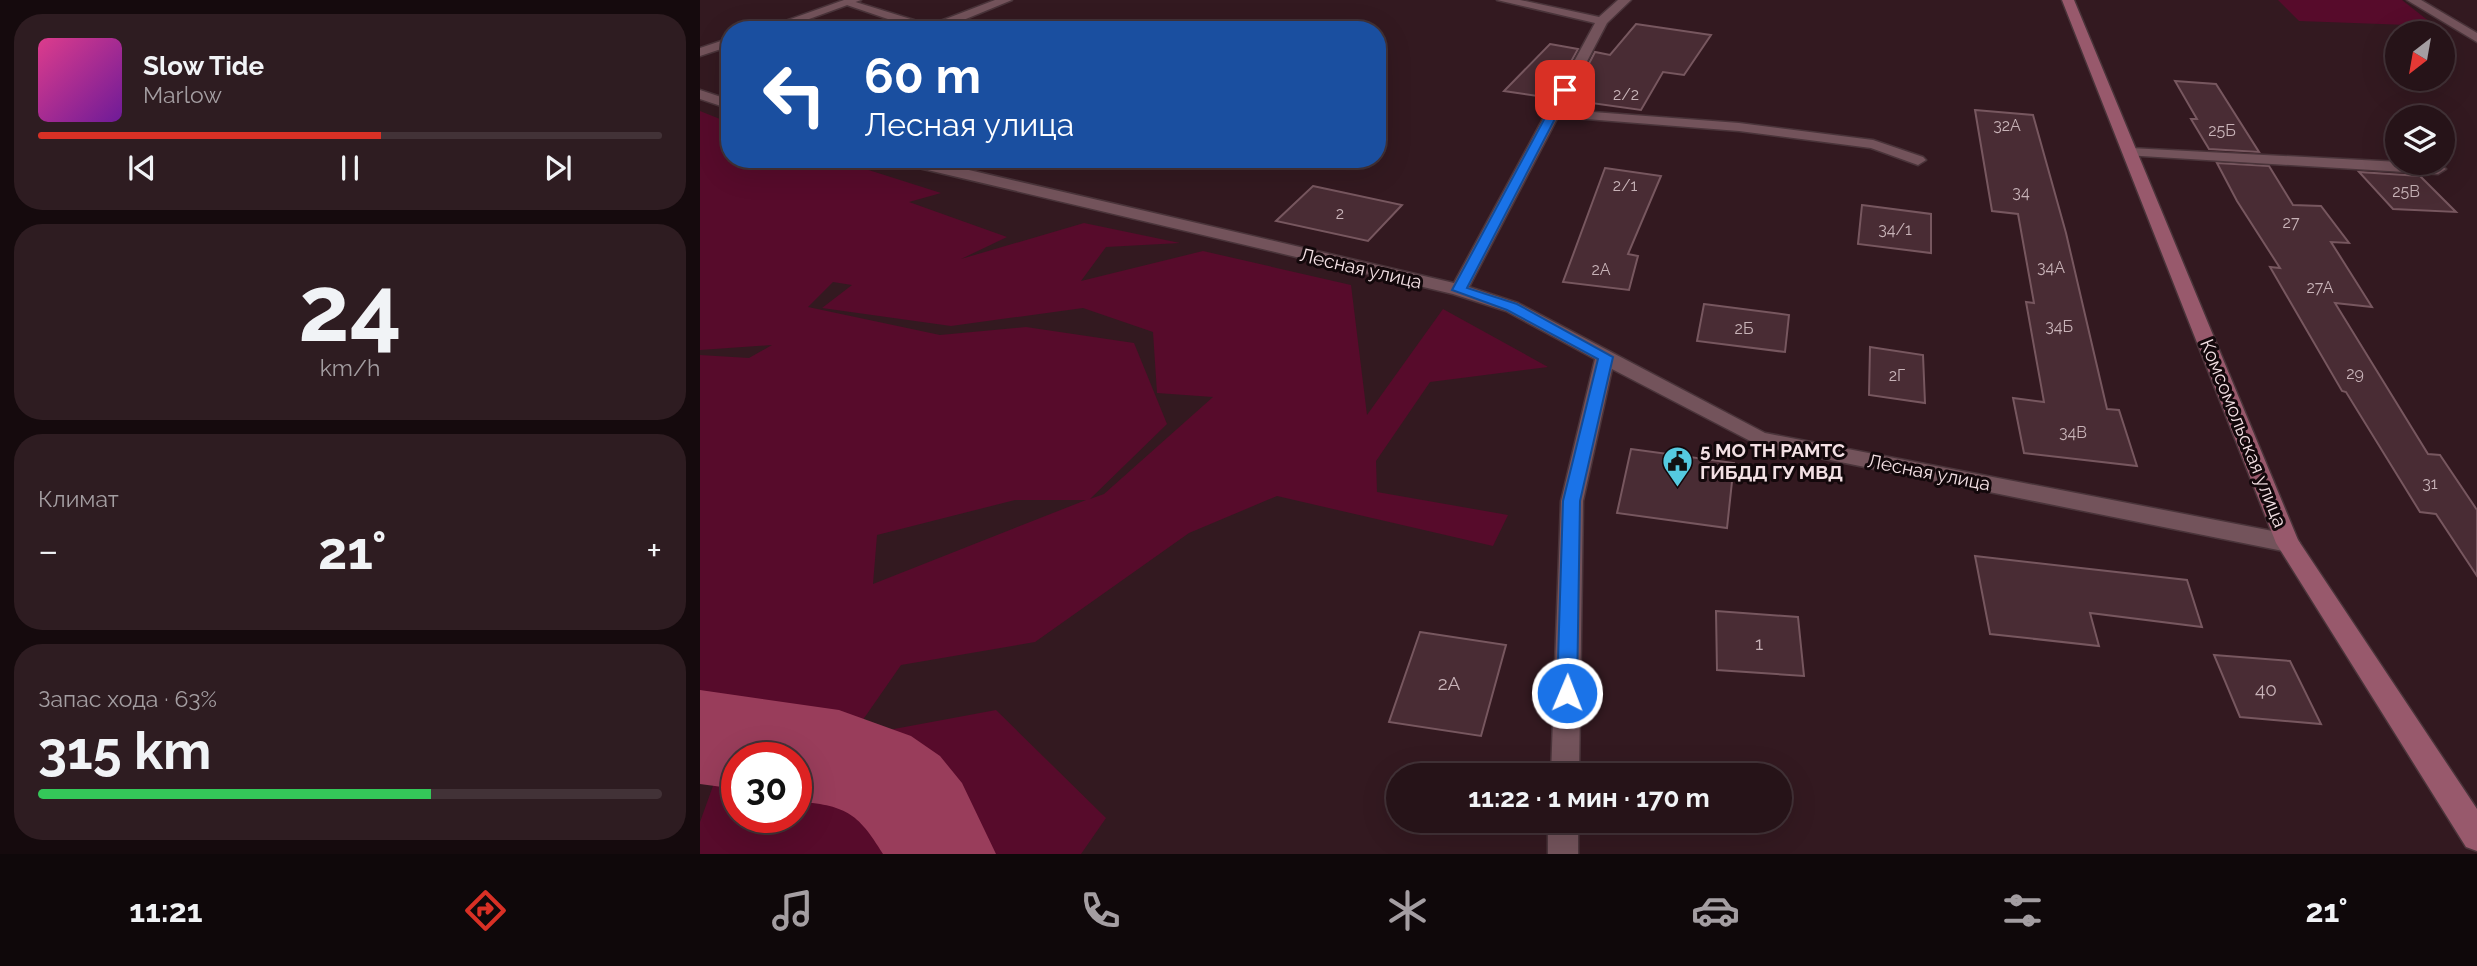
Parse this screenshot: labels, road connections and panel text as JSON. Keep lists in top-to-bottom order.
{
  "streets": {
    "main road": ["Комсомольская улица"],
    "street": ["Лесная улица"]
  },
  "crossings": [
    ["Лесная улица", "Комсомольская улица"]
  ],
  "places": {
    "public building": ["5 МО ТН РАМТС ГИБДД ГУ МВД"]
  },
  "house_numbers": [
    "2/2",
    "32А",
    "25Б",
    "2/1",
    "25В",
    "34",
    "2",
    "27",
    "34/1",
    "34А",
    "2А",
    "27А",
    "34Б",
    "2Б",
    "29",
    "2Г",
    "34В",
    "31",
    "1",
    "2А",
    "40"
  ],
  "north": "bottom left",
  "page": {
    "turn": ["60 m", "Лесная улица"],
    "song": ["Slow Tide", "Marlow"],
    "tile": [
      ["24", "km/h"],
      "Климат",
      ["Запас хода · 63%", "315 km"]
    ],
    "heat": ["−", "21°", "+"],
    "limit": "30",
    "trip": "11:22 · 1 мин · 170 m",
    "tabs": ["11:21", "21°"]
  }
}
